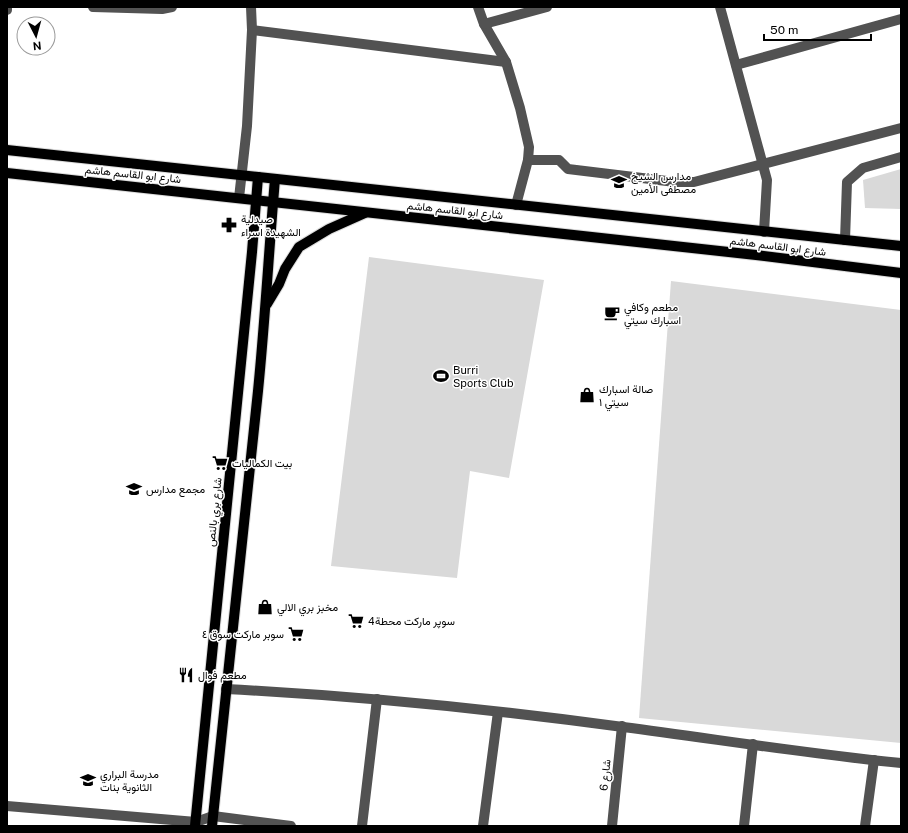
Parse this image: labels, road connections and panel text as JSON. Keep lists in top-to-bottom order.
{
  "streets": {
    "main road": ["شارع ابو القاسم هاشم", "شارع بري بالنص"],
    "street": ["شارع 6"]
  },
  "crossings": [
    ["شارع ابو القاسم هاشم", "شارع بري بالنص"]
  ],
  "places": {
    "school or university": ["مدارس الشيخ مصطفى الأمين", "مجمع مدارس", "مدرسة البراري الثانوية بنات"],
    "pharmacy": ["صيدلية الشهيدة اسراء"],
    "cafe": ["مطعم وكافي اسبارك سيتي"],
    "sports": ["Burri Sports Club"],
    "shop": ["صالة اسبارك سيتي ١", "مخبز بري الالي"],
    "supermarket": ["بيت الكماليات", "سوپر مارکت محطة4", "سوبر ماركت سوق ٤"],
    "restaurant": ["مطعم فوال"]
  },
  "scale_bar": "50 m",
  "north": "bottom"
}
